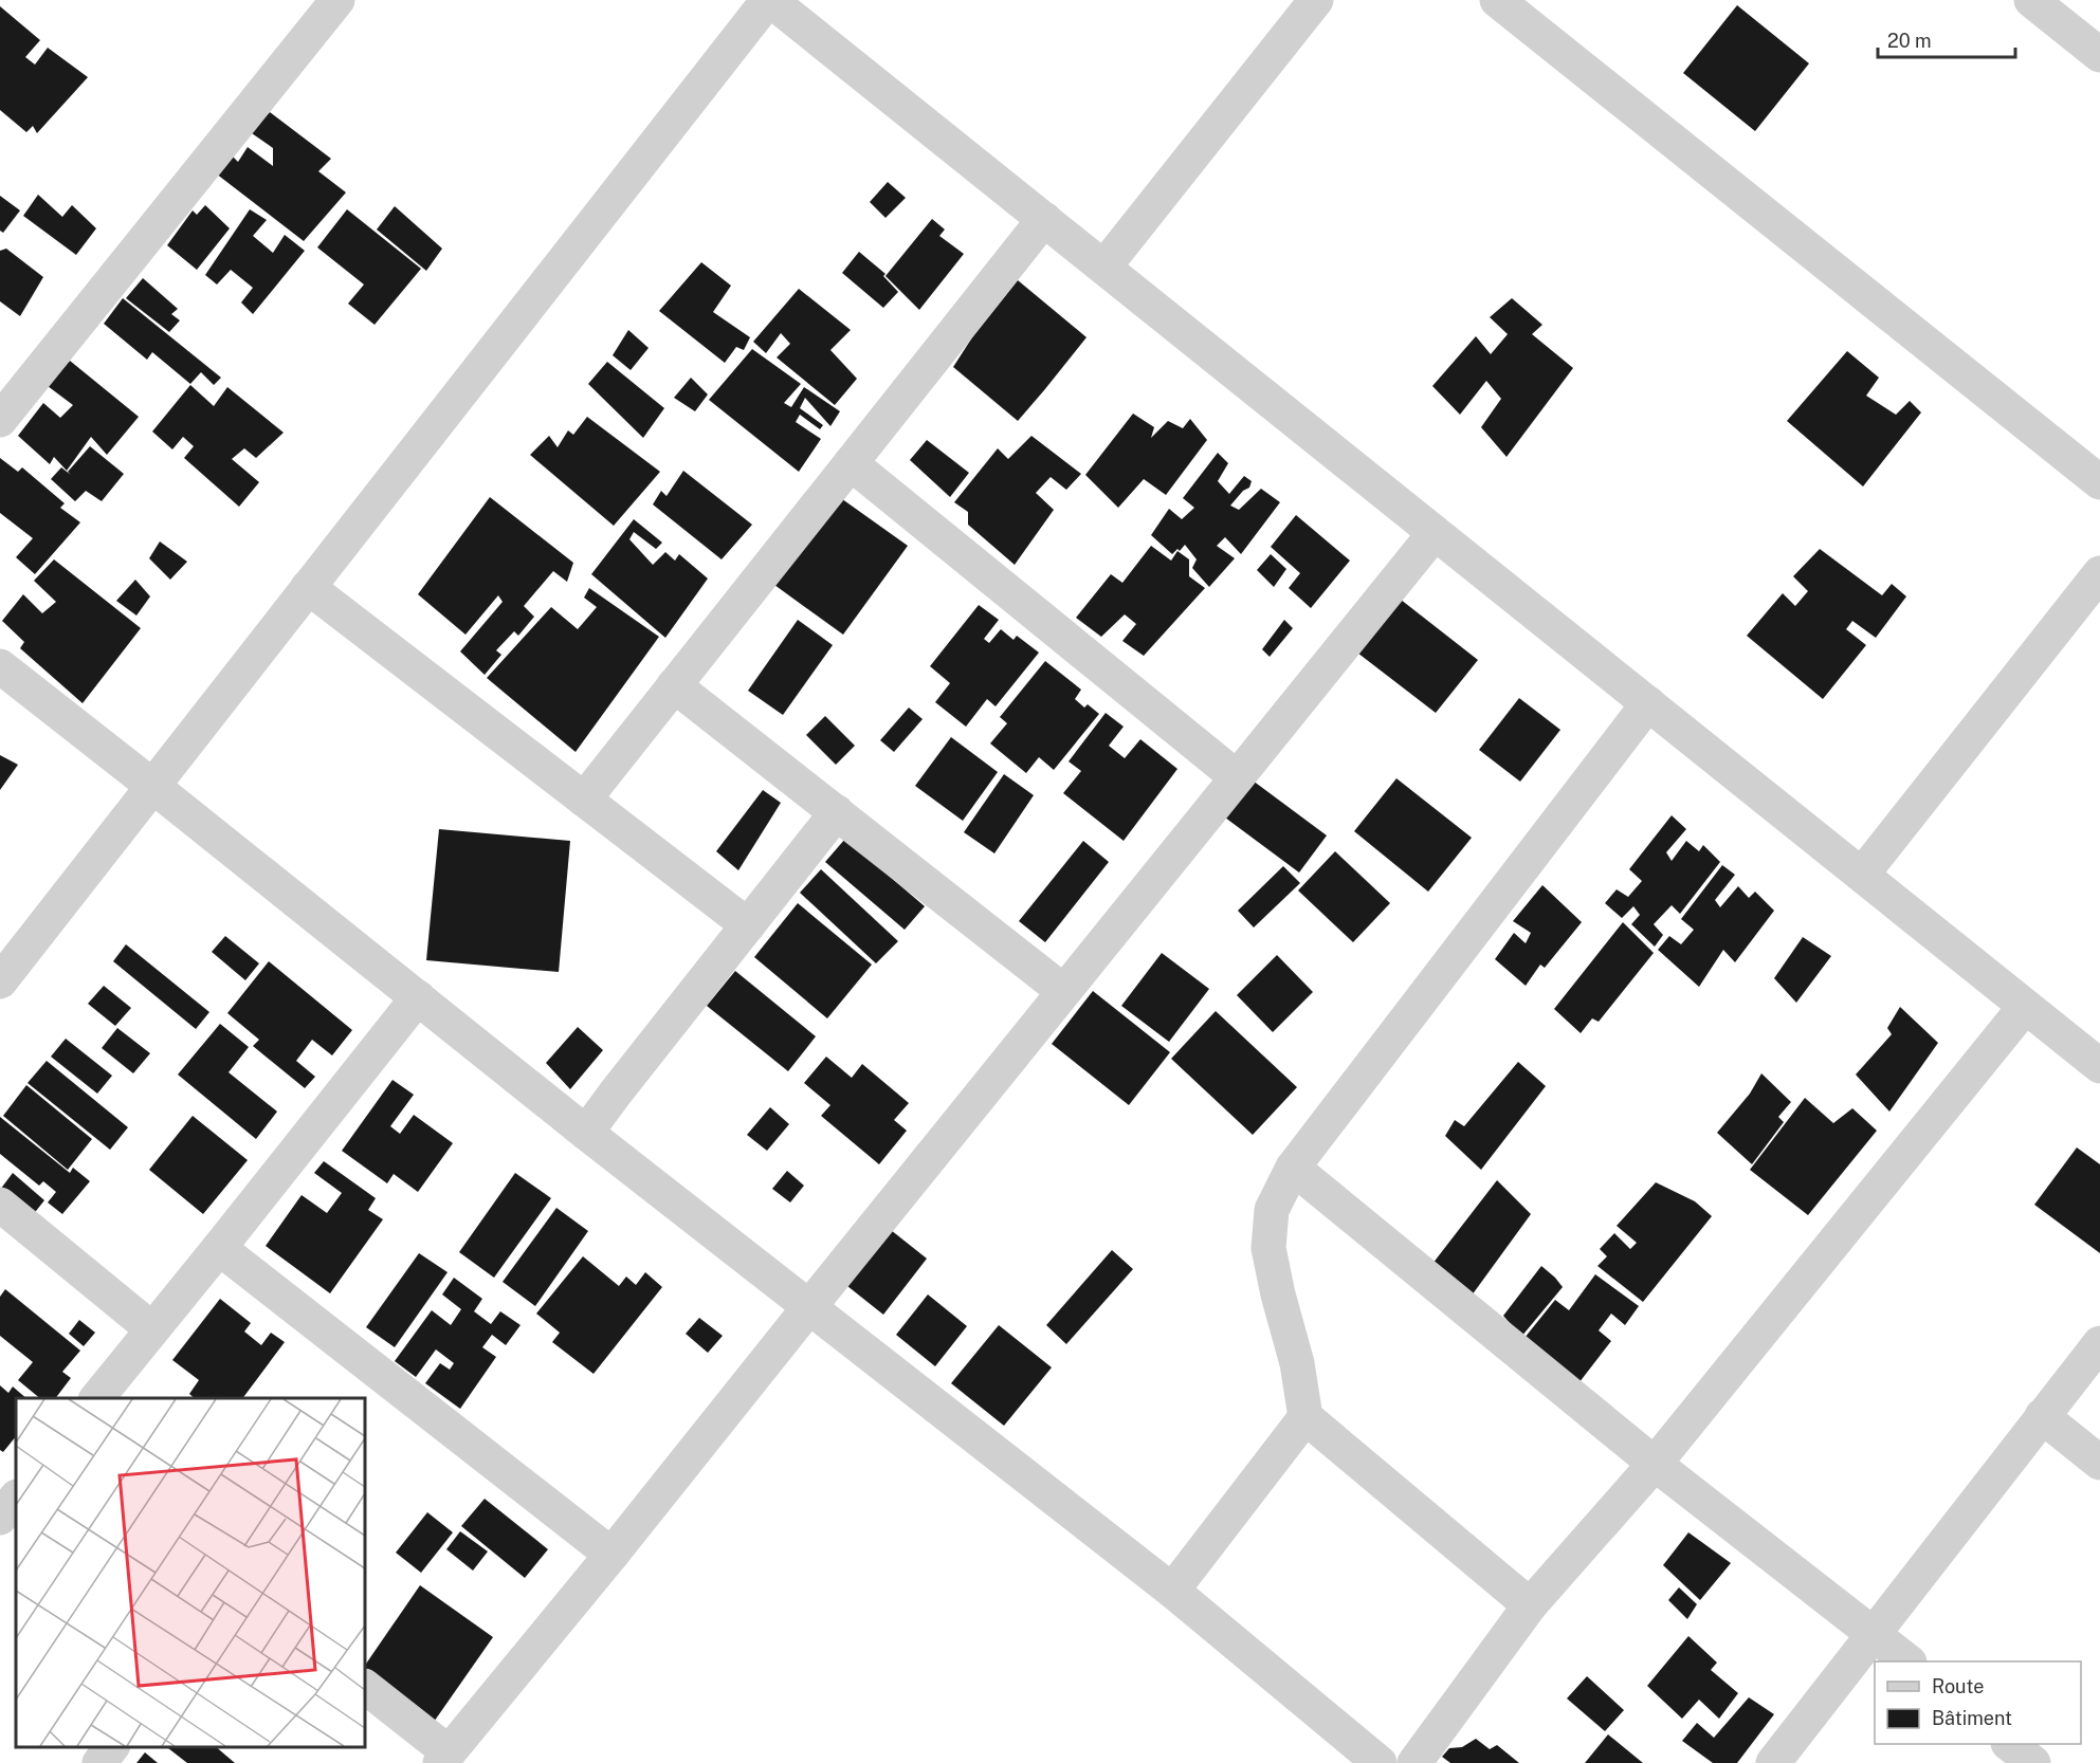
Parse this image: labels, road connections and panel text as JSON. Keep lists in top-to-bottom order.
{
  "legend": ["Route", "Bâtiment"],
  "scale_bar": "20 m"
}
